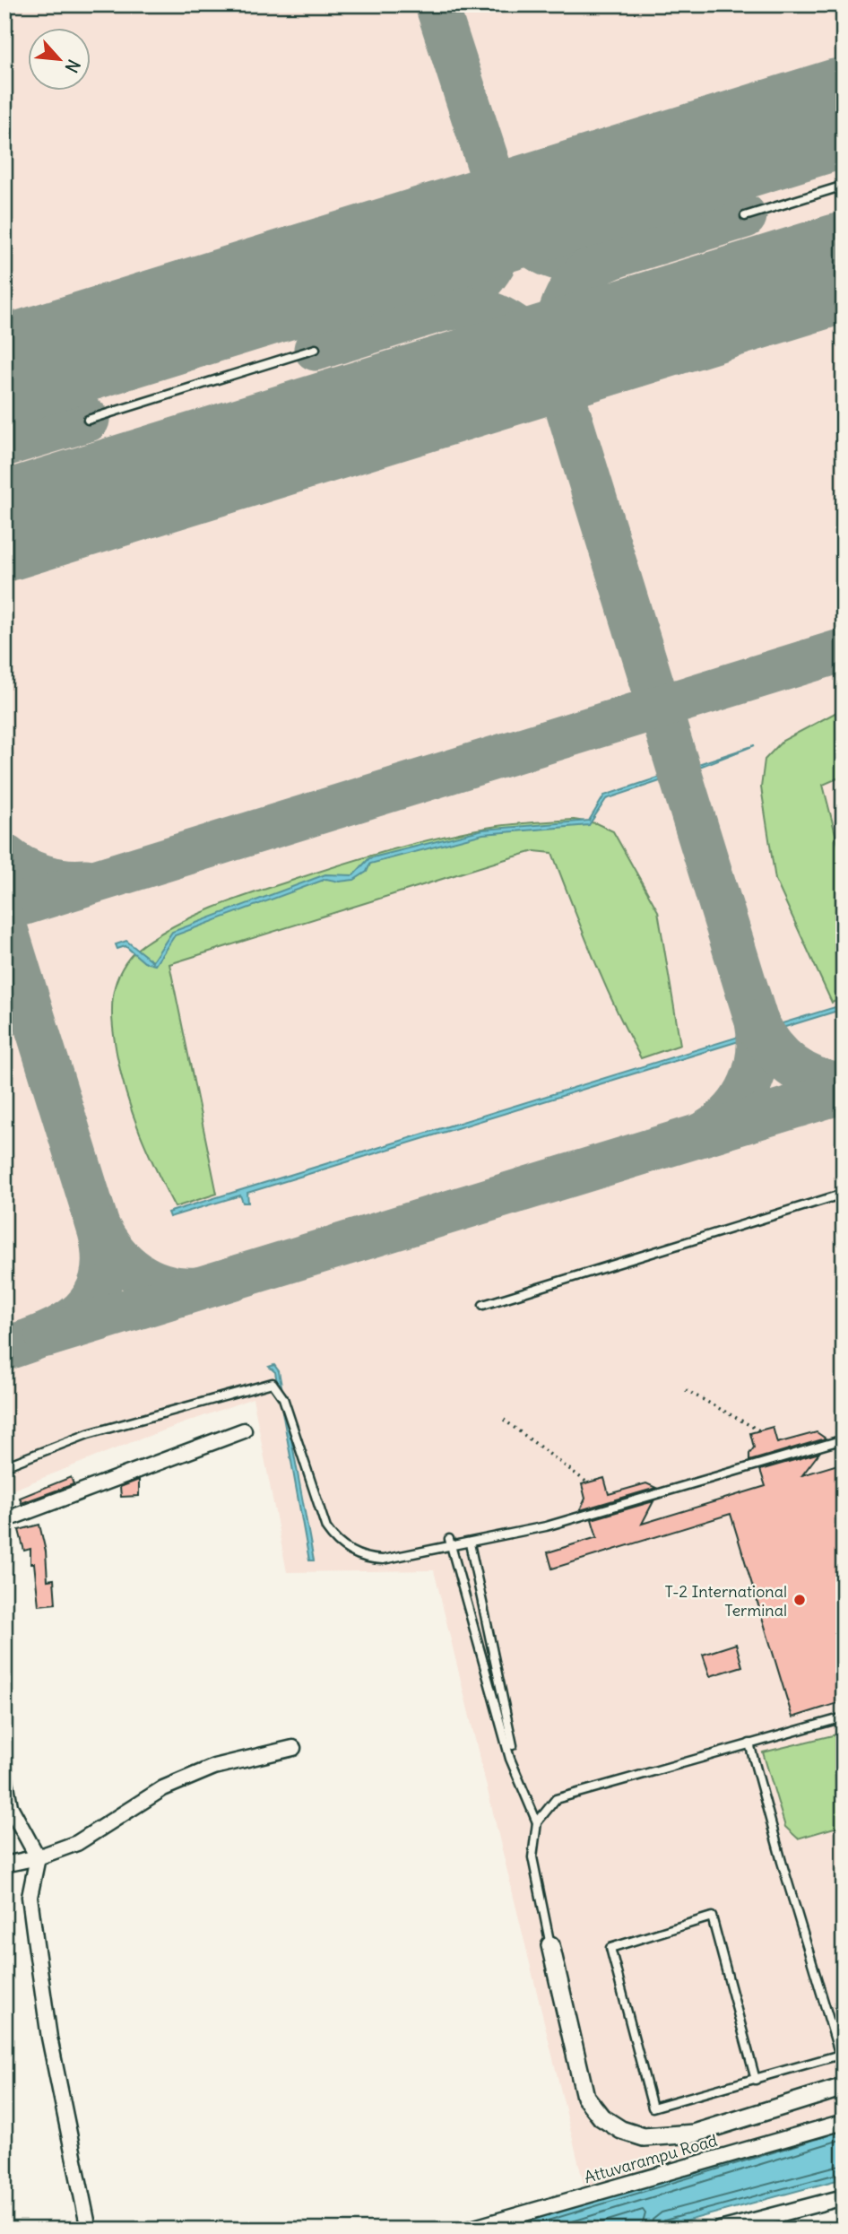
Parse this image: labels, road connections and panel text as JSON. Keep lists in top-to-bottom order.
{
  "streets": {
    "street": ["Attuvarampu Road"]
  },
  "places": ["T-2 International Terminal"],
  "north": "bottom right"
}
